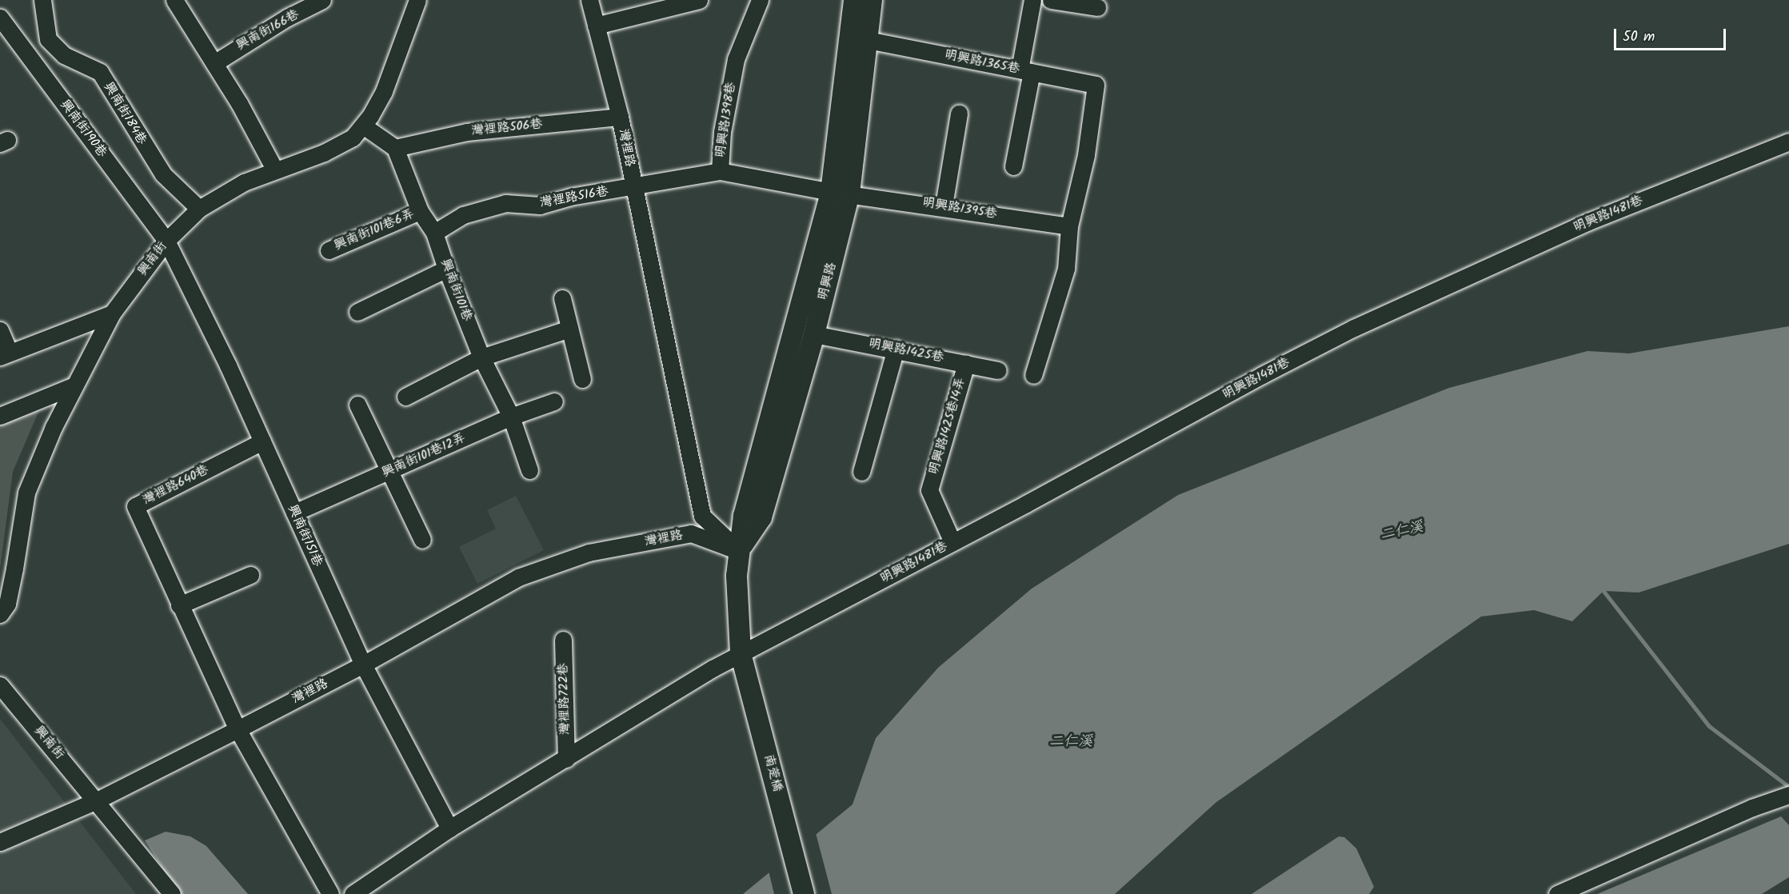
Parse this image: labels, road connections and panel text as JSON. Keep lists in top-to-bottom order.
{
  "streets": {
    "main road": ["明興路", "南萣橋"],
    "street": [
      "興南街166巷",
      "明興路1365巷",
      "興南街184巷",
      "明興路1398巷",
      "灣裡路506巷",
      "興南街190巷",
      "灣裡路",
      "灣裡路516巷",
      "明興路1395巷",
      "明興路1481巷",
      "興南街101巷6弄",
      "興南街",
      "興南街101巷",
      "明興路1425巷",
      "明興路1425巷14弄",
      "興南街101巷12弄",
      "灣裡路640巷",
      "興南街151巷",
      "灣裡路722巷"
    ]
  },
  "crossings": [
    ["明興路1365巷", "明興路1395巷"],
    ["明興路1365巷", "明興路"],
    ["興南街184巷", "興南街"],
    ["明興路1398巷", "灣裡路516巷"],
    ["明興路1398巷", "明興路1395巷"],
    ["明興路1398巷", "明興路"],
    ["灣裡路506巷", "灣裡路"],
    ["灣裡路506巷", "興南街101巷"],
    ["興南街190巷", "興南街"],
    ["興南街190巷", "興南街151巷"],
    ["灣裡路", "灣裡路516巷"],
    ["灣裡路", "興南街"],
    ["灣裡路", "明興路"],
    ["灣裡路", "灣裡路640巷"],
    ["灣裡路", "興南街151巷"],
    ["灣裡路516巷", "興南街101巷"],
    ["明興路1395巷", "明興路"],
    ["明興路1481巷", "明興路"],
    ["明興路1481巷", "明興路1425巷14弄"],
    ["明興路1481巷", "南萣橋"],
    ["興南街101巷6弄", "興南街101巷"],
    ["興南街", "興南街151巷"],
    ["明興路", "明興路1425巷"],
    ["明興路", "南萣橋"],
    ["興南街101巷", "興南街101巷12弄"],
    ["明興路1425巷", "明興路1425巷14弄"],
    ["興南街101巷12弄", "興南街151巷"],
    ["灣裡路640巷", "興南街151巷"]
  ],
  "water": ["二仁溪"],
  "scale_bar": "50 m"
}
